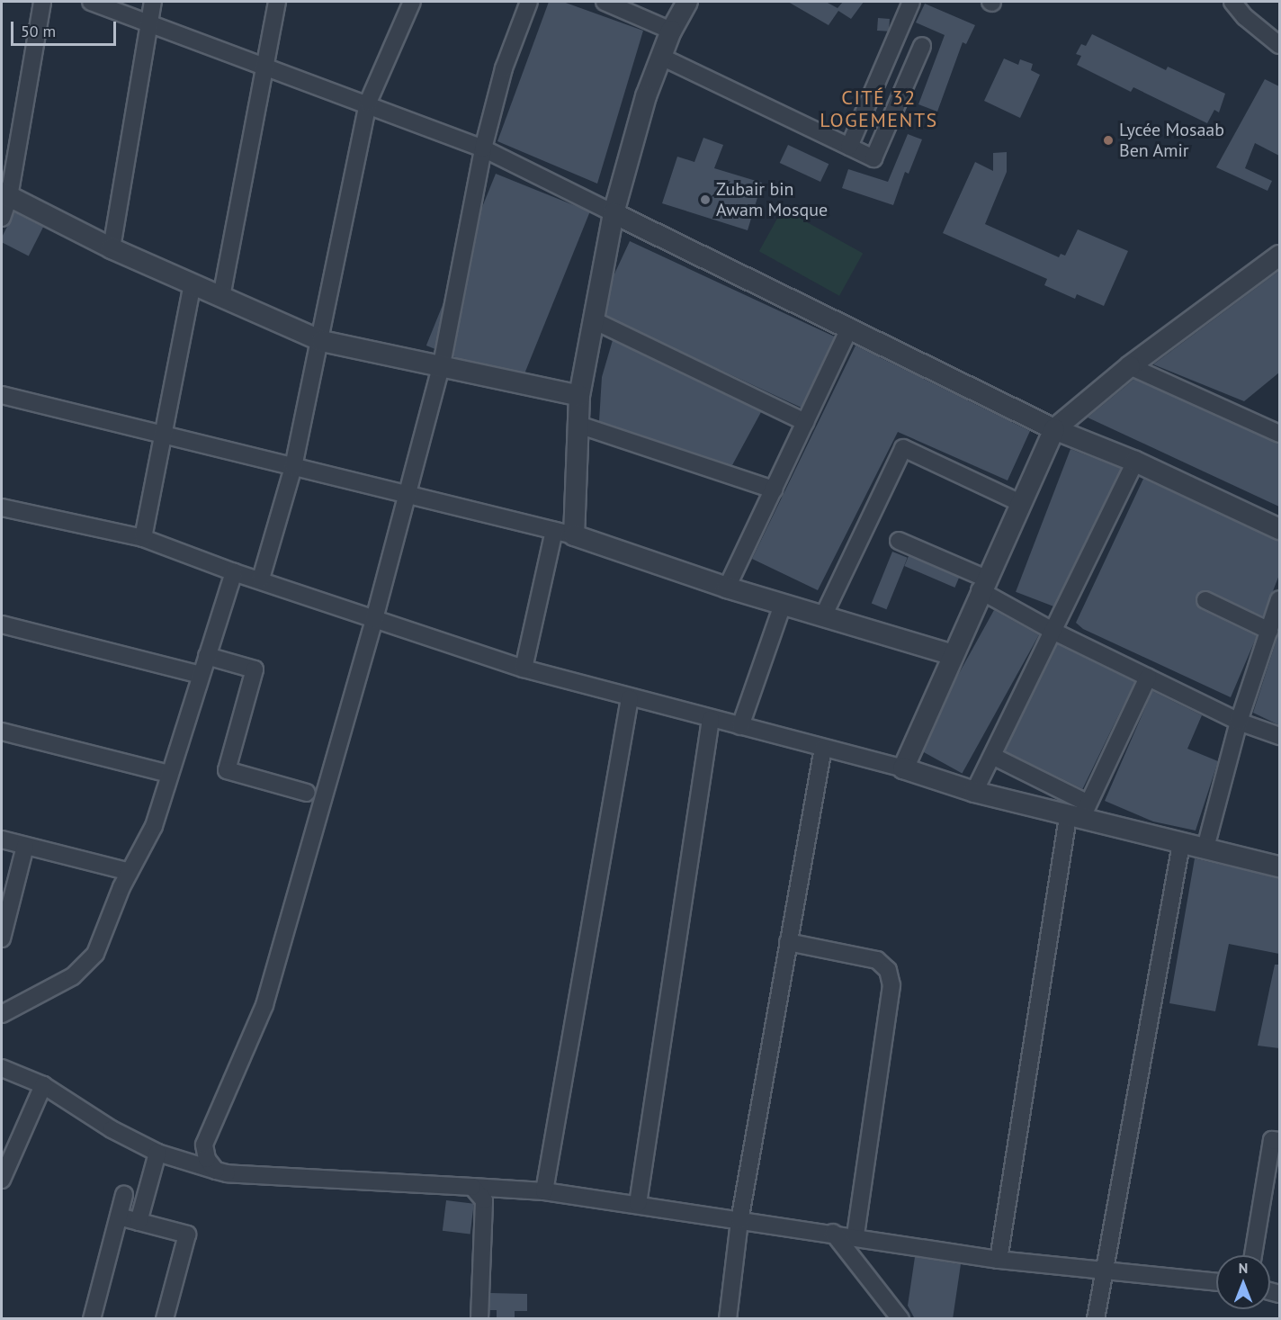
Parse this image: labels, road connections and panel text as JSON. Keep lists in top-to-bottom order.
{
  "districts": ["CITÉ 32 LOGEMENTS"],
  "places": ["Lycée Mosaab Ben Amir", "Zubair bin Awam Mosque"],
  "scale_bar": "50 m",
  "north": "top"
}
